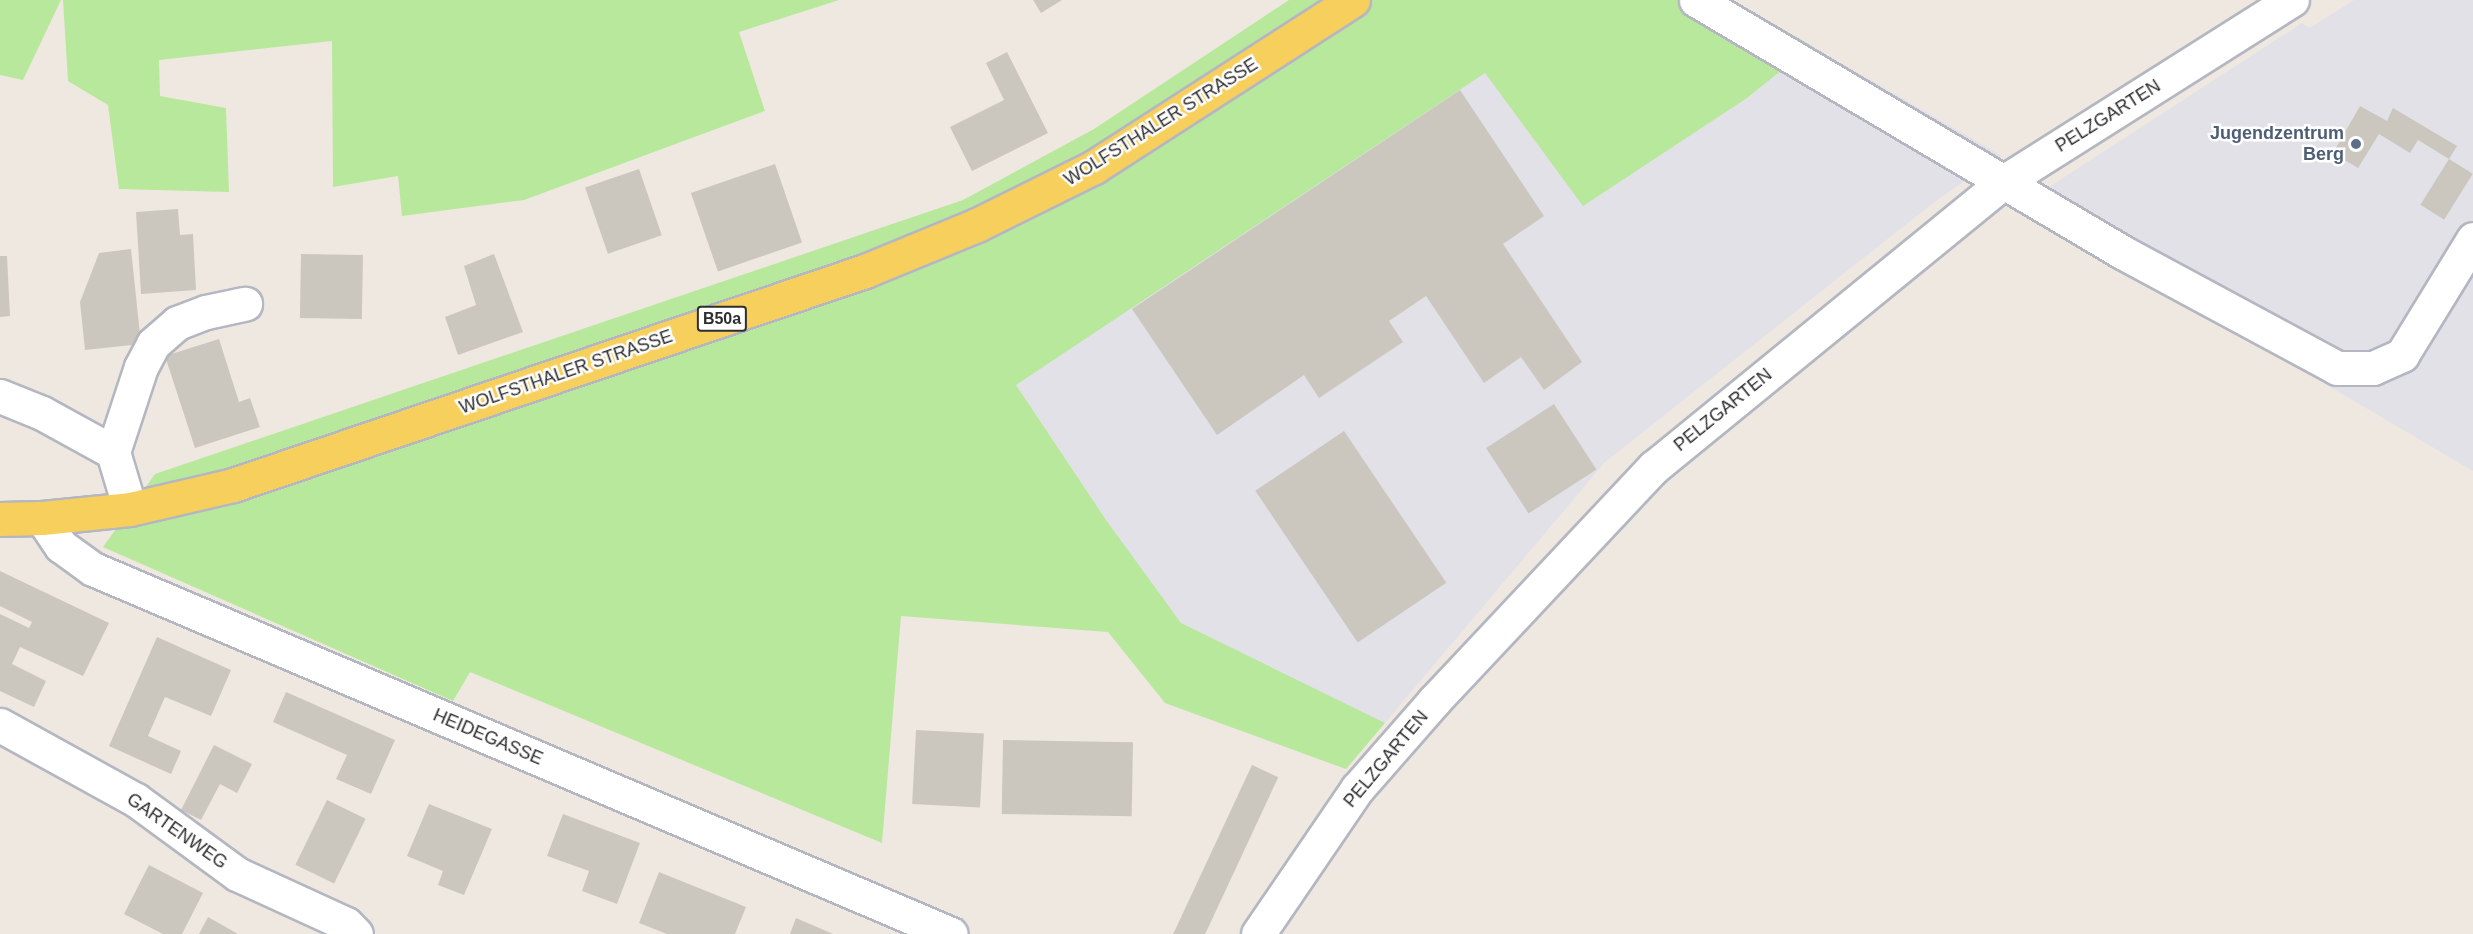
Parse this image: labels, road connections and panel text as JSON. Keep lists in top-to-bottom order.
{
  "streets": {
    "main road": ["WOLFSTHALER STRASSE", "B50a"],
    "street": ["PELZGARTEN", "HEIDEGASSE", "GARTENWEG"]
  },
  "crossings": [
    ["WOLFSTHALER STRASSE", "HEIDEGASSE"]
  ],
  "places": ["Jugendzentrum Berg"]
}
